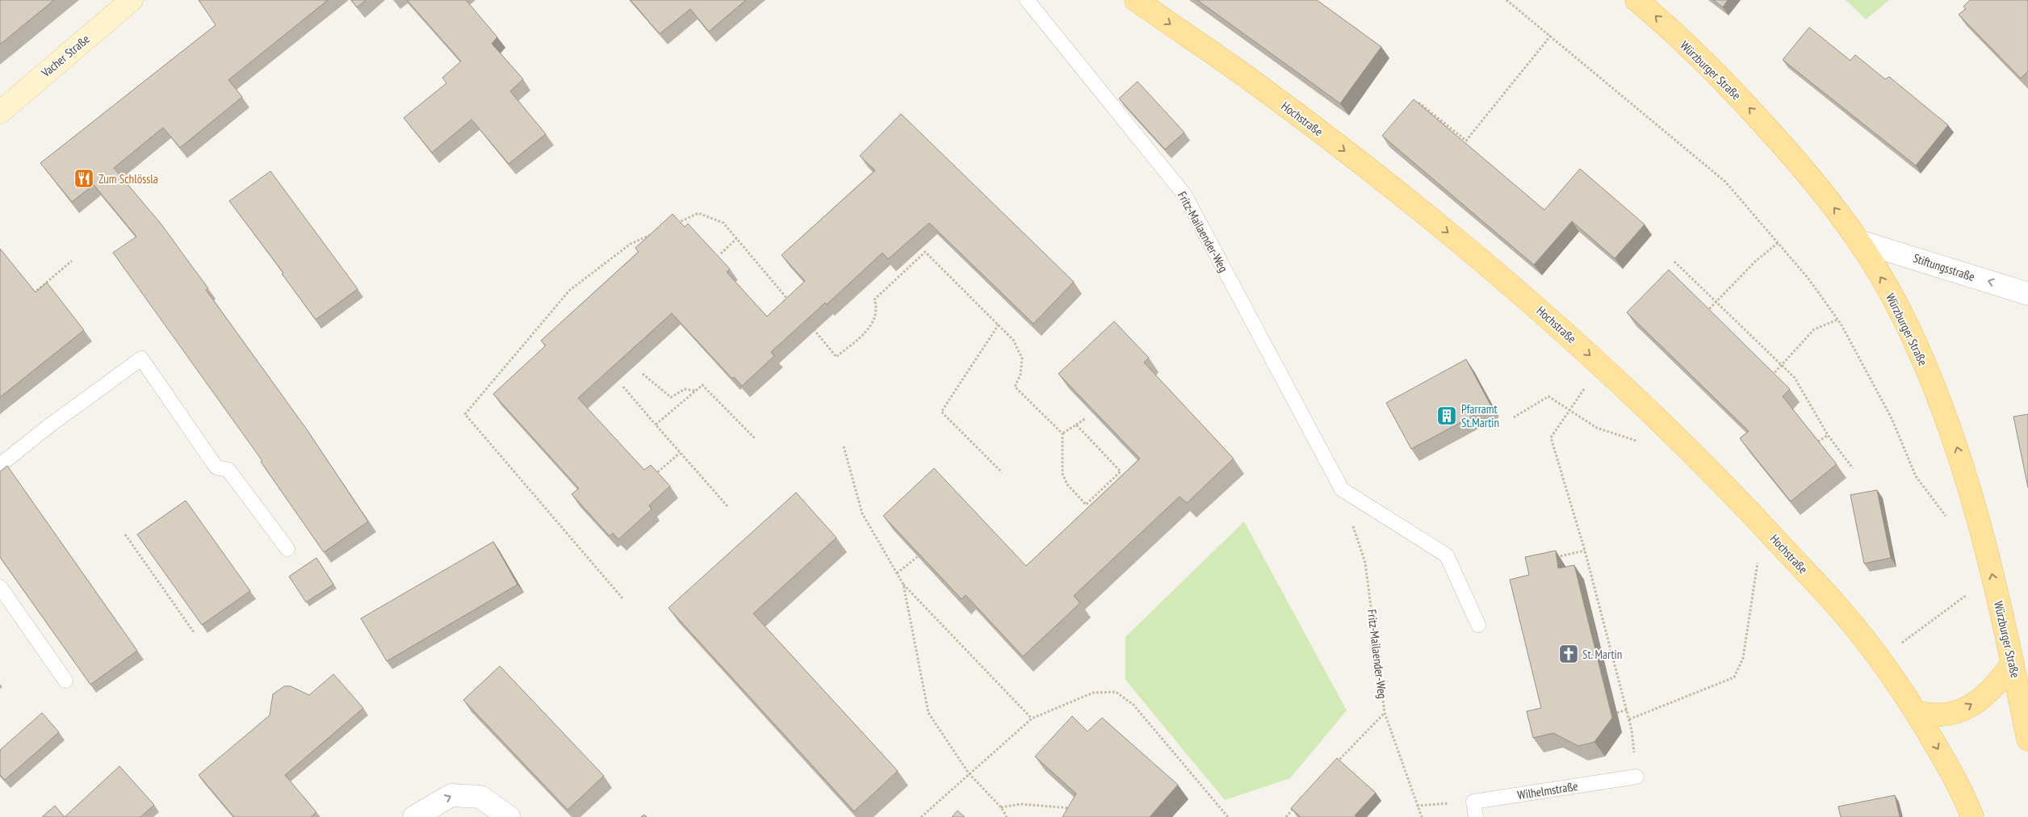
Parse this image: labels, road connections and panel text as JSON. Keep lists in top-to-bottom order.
{
  "streets": {
    "main road": ["Würzburger Straße", "Hochstraße"],
    "street": ["Vacher Straße", "Stiftungsstraße"],
    "lane": ["Fritz-Mailaender-Weg", "Wilhelmstraße"]
  },
  "crossings": [
    ["Würzburger Straße", "Stiftungsstraße"]
  ],
  "one_way": ["Würzburger Straße", "Hochstraße", "Stiftungsstraße"],
  "places": {
    "restaurant": ["Zum Schlössla"],
    "building": ["Pfarramt St.Martin"],
    "church": ["St. Martin"]
  }
}
